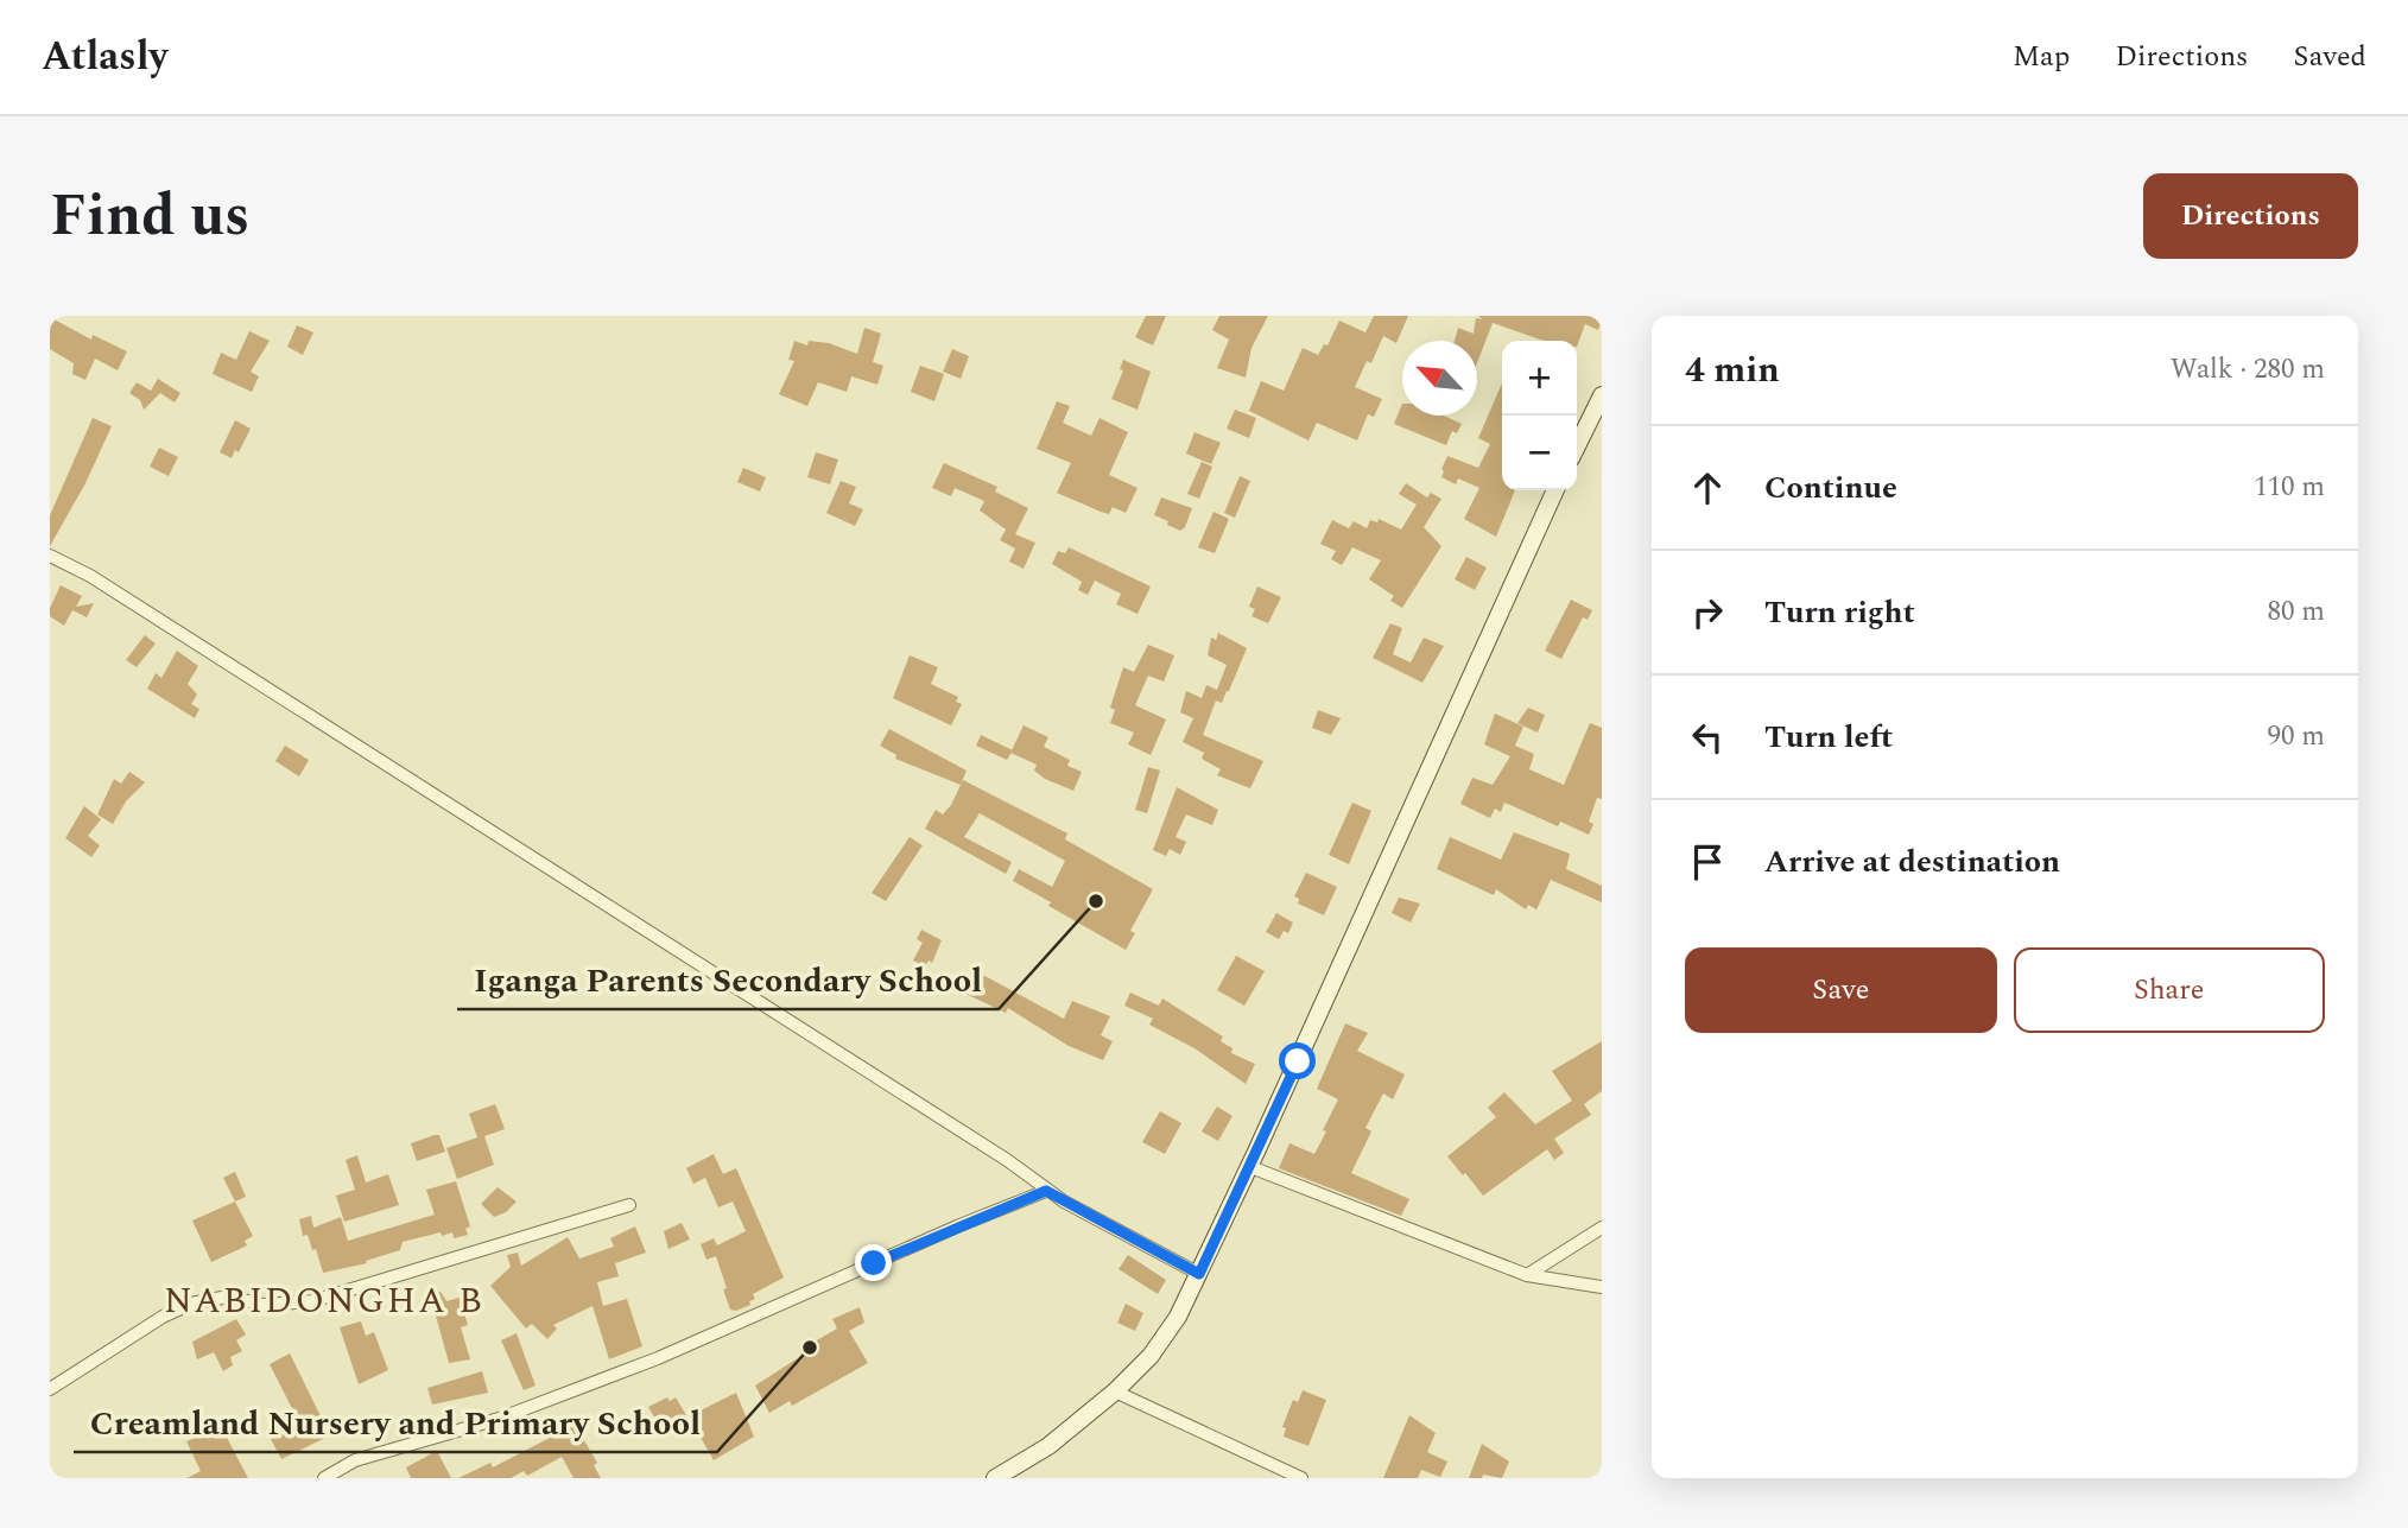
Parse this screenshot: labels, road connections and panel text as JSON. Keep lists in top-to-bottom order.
{
  "districts": ["NABIDONGHA B"],
  "places": ["Iganga Parents Secondary School", "Creamland Nursery and Primary School"],
  "north": "top left",
  "page": {
    "header": "Atlasly",
    "nav": ["Map", "Directions", "Saved"],
    "title": "Find us",
    "buttons": [
      "Directions",
      ["Save", "Share"]
    ],
    "heading": ["4 min", "Walk · 280 m"],
    "map_buttons": ["+", "−"],
    "list": [
      ["Continue", "110 m"],
      ["Turn right", "80 m"],
      ["Turn left", "90 m"],
      "Arrive at destination"
    ]
  }
}
